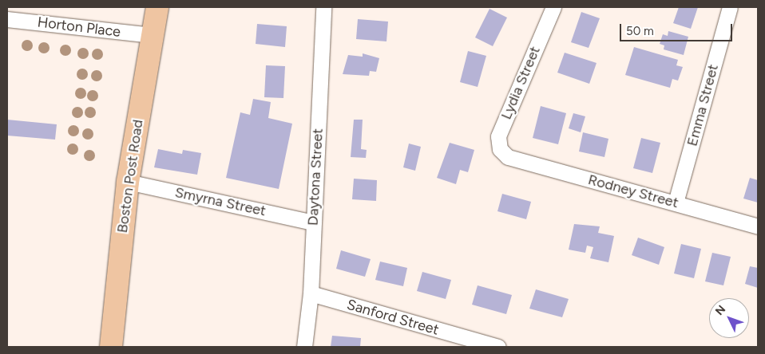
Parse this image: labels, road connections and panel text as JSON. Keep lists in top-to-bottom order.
{
  "streets": {
    "main road": ["Boston Post Road"],
    "street": [
      "Horton Place",
      "Lydia Street",
      "Emma Street",
      "Daytona Street",
      "Rodney Street",
      "Smyrna Street",
      "Sanford Street"
    ]
  },
  "crossings": [
    ["Horton Place", "Boston Post Road"],
    ["Lydia Street", "Rodney Street"],
    ["Emma Street", "Rodney Street"],
    ["Boston Post Road", "Smyrna Street"],
    ["Daytona Street", "Smyrna Street"],
    ["Daytona Street", "Sanford Street"]
  ],
  "scale_bar": "50 m",
  "north": "top left"
}
